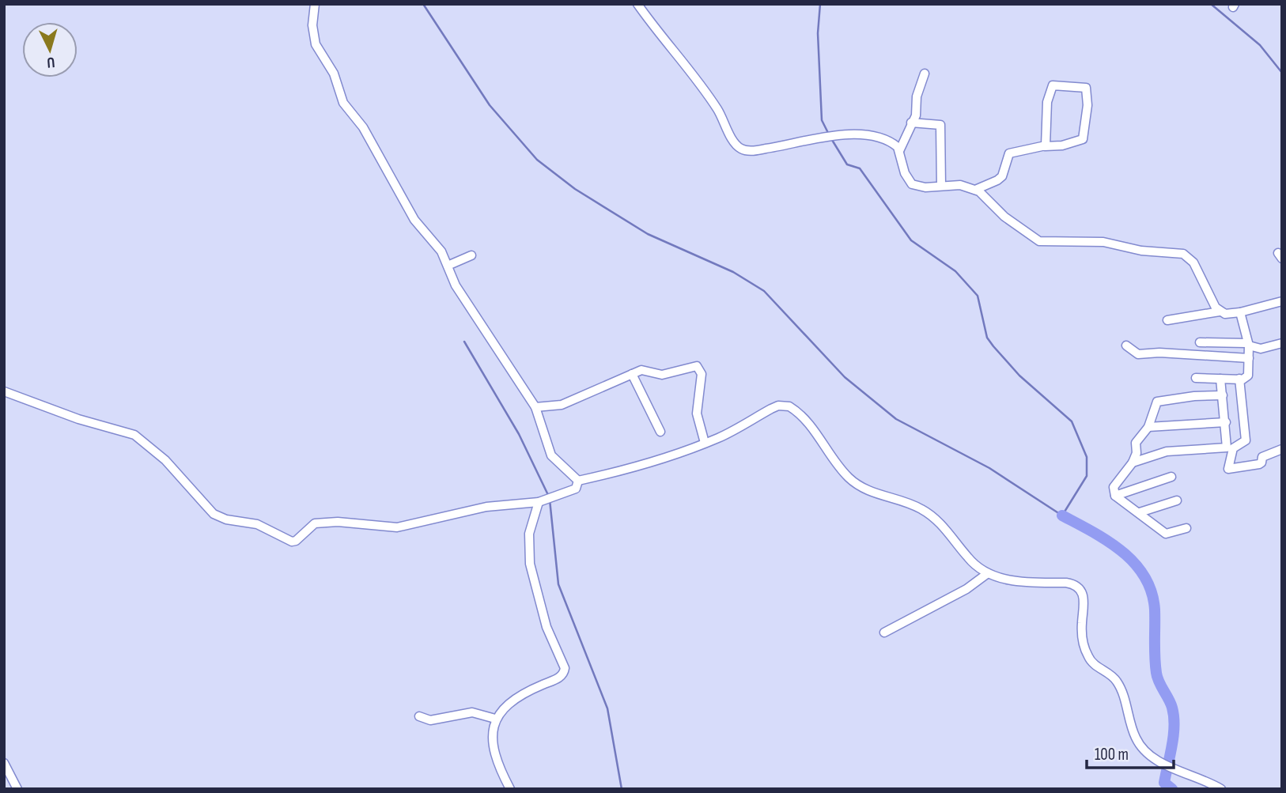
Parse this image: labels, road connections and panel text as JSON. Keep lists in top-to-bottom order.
{
  "scale_bar": "100 m",
  "north": "bottom"
}
